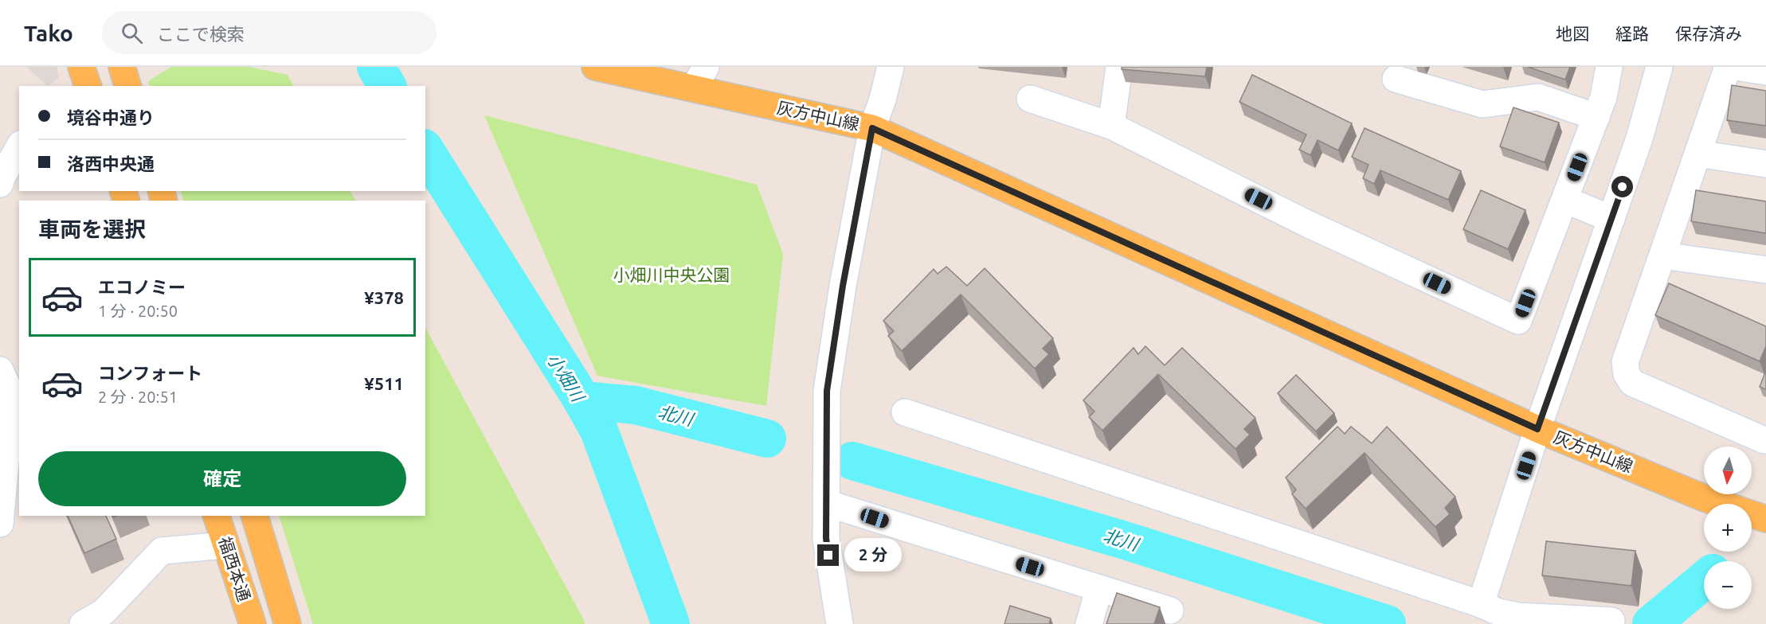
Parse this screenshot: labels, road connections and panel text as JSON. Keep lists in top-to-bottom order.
{
  "streets": {
    "main road": ["灰方中山線", "福西本通"]
  },
  "water": ["小畑川", "北川"],
  "parks": ["小畑川中央公園"],
  "north": "bottom",
  "page": {
    "header": "Tako",
    "search": "ここで検索",
    "nav": ["地図", "経路", "保存済み"],
    "banner": ["境谷中通り", "洛西中央通"],
    "heading": "車両を選択",
    "list": [
      {
        "name": "エコノミー",
        "note": "1 分 · 20:50",
        "value": "¥378"
      },
      {
        "name": "コンフォート",
        "note": "2 分 · 20:51",
        "value": "¥511"
      }
    ],
    "buttons": "確定",
    "map_buttons": ["+", "−"],
    "bubble": "2 分"
  }
}
